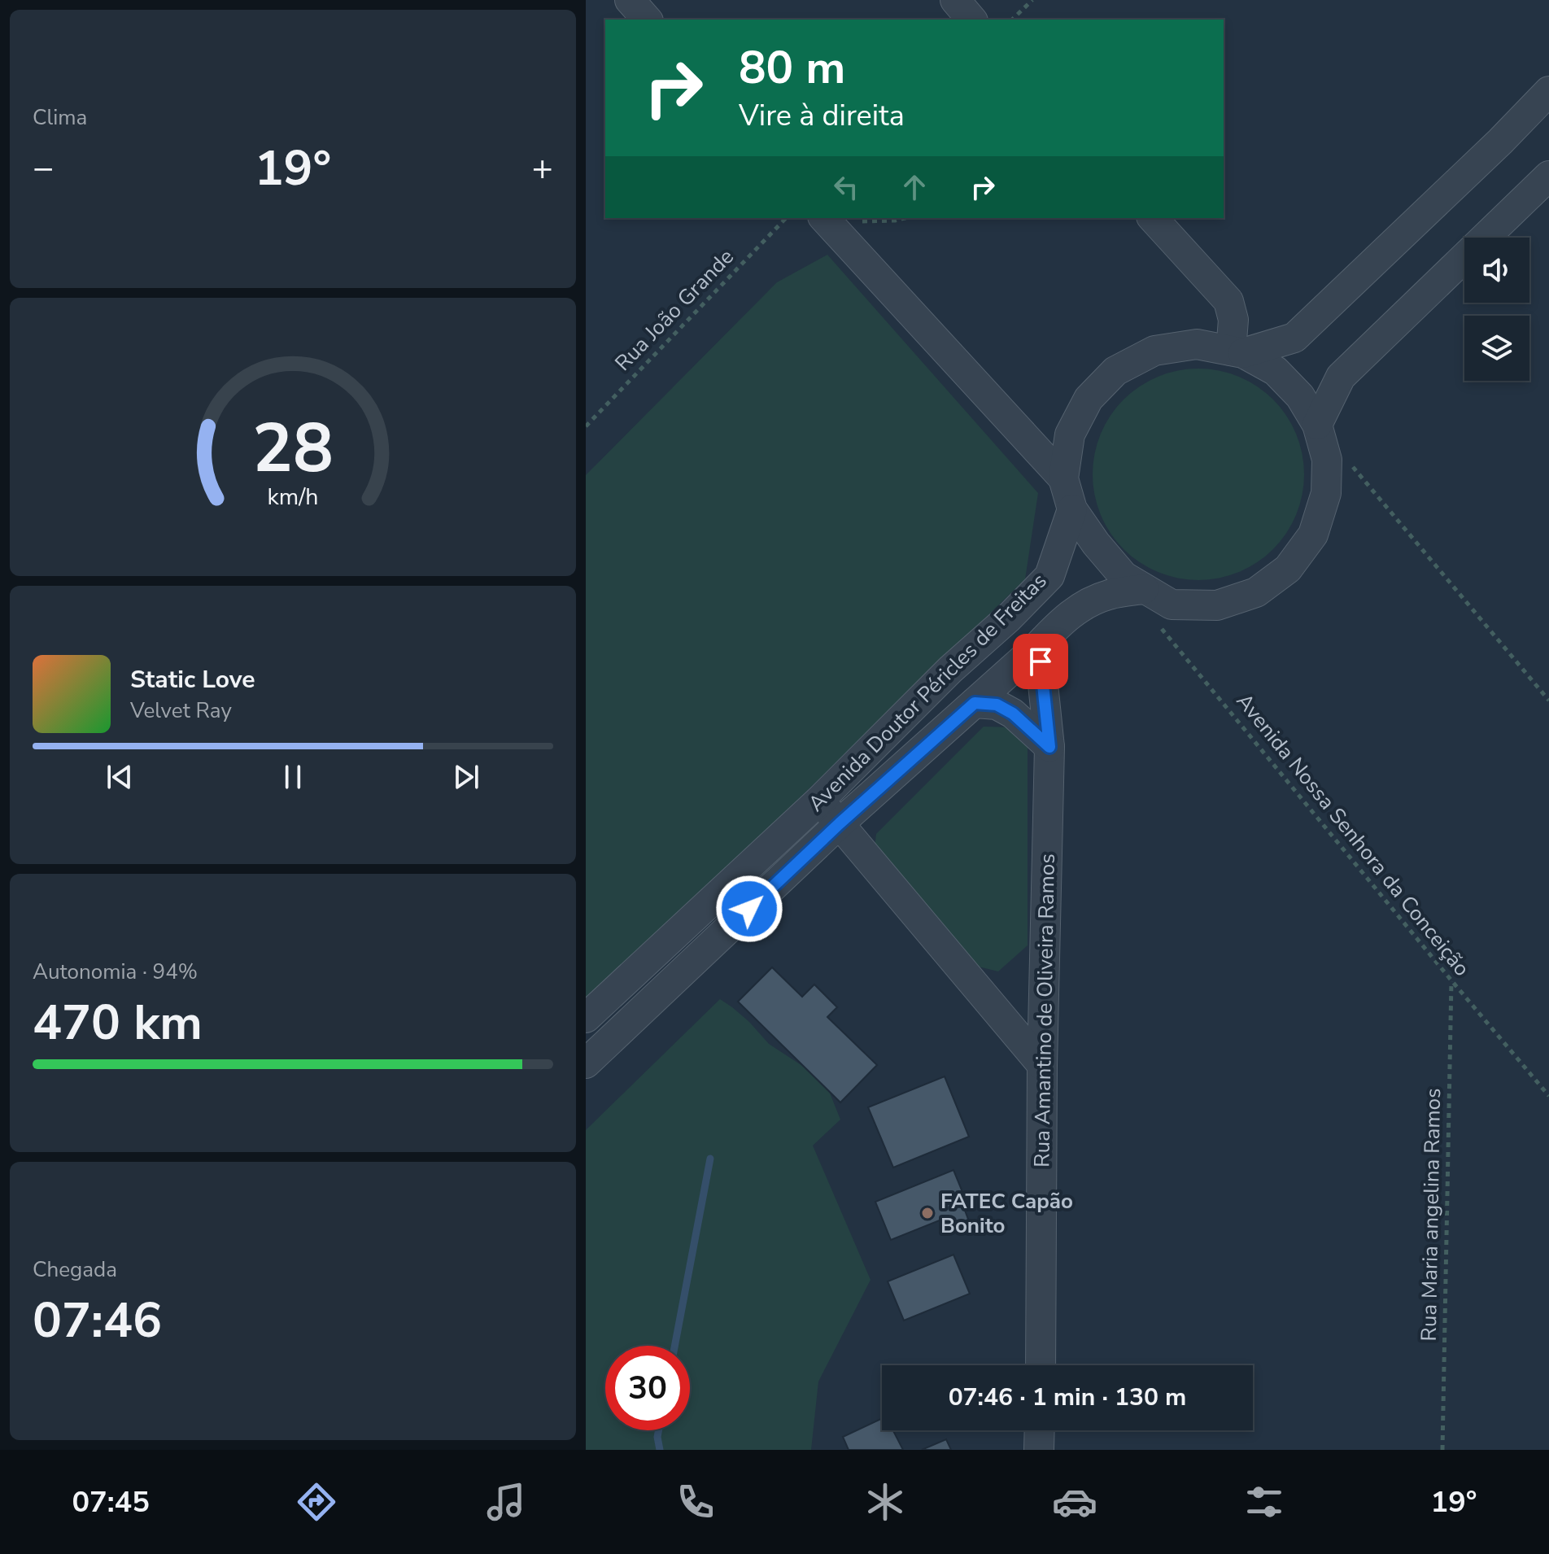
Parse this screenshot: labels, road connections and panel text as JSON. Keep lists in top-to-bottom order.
{
  "streets": {
    "street": ["Avenida Doutor Péricles de Freitas", "Rua Amantino de Oliveira Ramos"],
    "path": ["Rua João Grande", "Avenida Nossa Senhora da Conceição", "Rua Maria angelina Ramos"]
  },
  "crossings": [
    ["Avenida Doutor Péricles de Freitas", "Avenida Nossa Senhora da Conceição"],
    ["Avenida Doutor Péricles de Freitas", "Rua Amantino de Oliveira Ramos"],
    ["Avenida Nossa Senhora da Conceição", "Rua Maria angelina Ramos"]
  ],
  "places": ["FATEC Capão Bonito"],
  "page": {
    "tile": [
      "Clima",
      ["Autonomia · 94%", "470 km"],
      ["Chegada", "07:46"]
    ],
    "turn": ["80 m", "Vire à direita"],
    "heat": ["−", "19°", "+"],
    "song": ["Static Love", "Velvet Ray"],
    "limit": "30",
    "trip": "07:46 · 1 min · 130 m",
    "tabs": ["07:45", "19°"],
    "gauge": ["28", "km/h"]
  }
}
